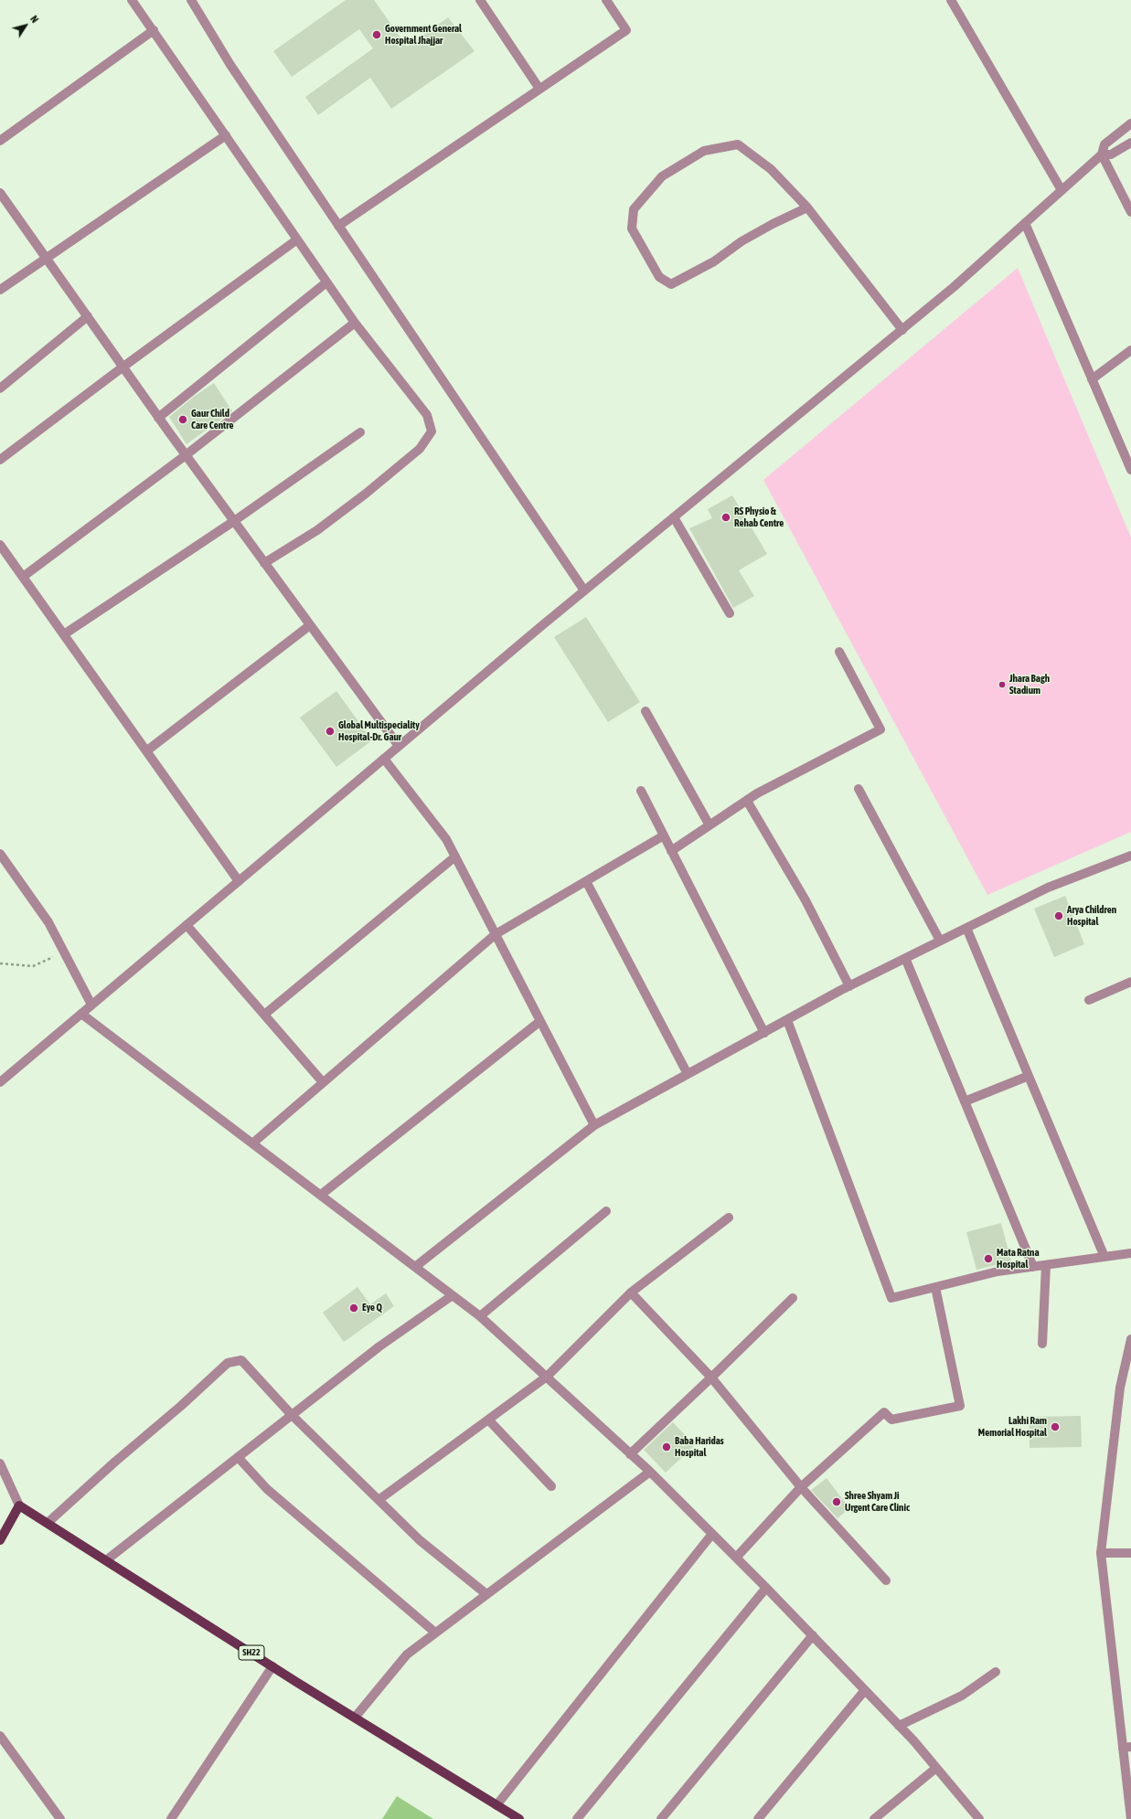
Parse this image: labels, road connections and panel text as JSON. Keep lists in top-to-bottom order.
{
  "streets": {
    "main road": ["SH22"]
  },
  "places": [
    "Government General Hospital Jhajjar",
    "Gaur Child Care Centre",
    "RS Physio & Rehab Centre",
    "Jhara Bagh Stadium",
    "Global Multispeciality Hospital-Dr. Gaur",
    "Arya Children Hospital",
    "Mata Ratna Hospital",
    "Eye Q",
    "Lakhi Ram Memorial Hospital",
    "Baba Haridas Hospital",
    "Shree Shyam Ji Urgent Care Clinic"
  ],
  "north": "top right"
}
